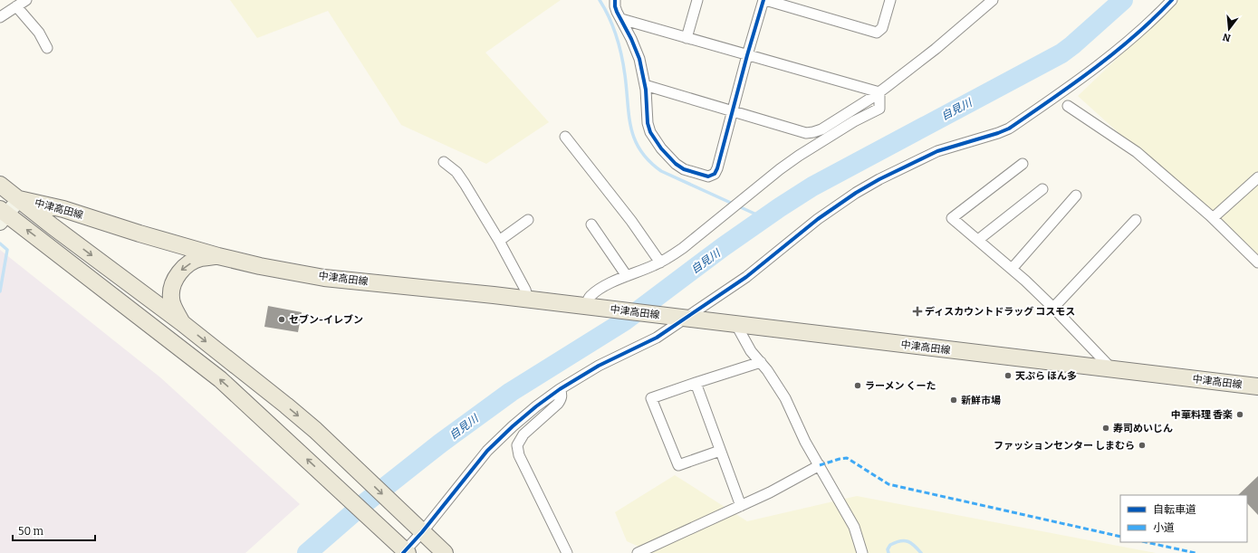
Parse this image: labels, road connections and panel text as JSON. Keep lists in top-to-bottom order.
{
  "streets": {
    "main road": ["中津高田線"]
  },
  "water": ["自見川"],
  "places": {
    "health": ["ディスカウントドラッグ コスモス"],
    "other": [
      "セブン-イレブン",
      "天ぷら ほん多",
      "ラーメン くーた",
      "新鮮市場",
      "中華料理 香楽",
      "寿司めいじん",
      "ファッションセンター しまむら"
    ]
  },
  "legend": ["自転車道", "小道"],
  "scale_bar": "50 m",
  "north": "bottom"
}
